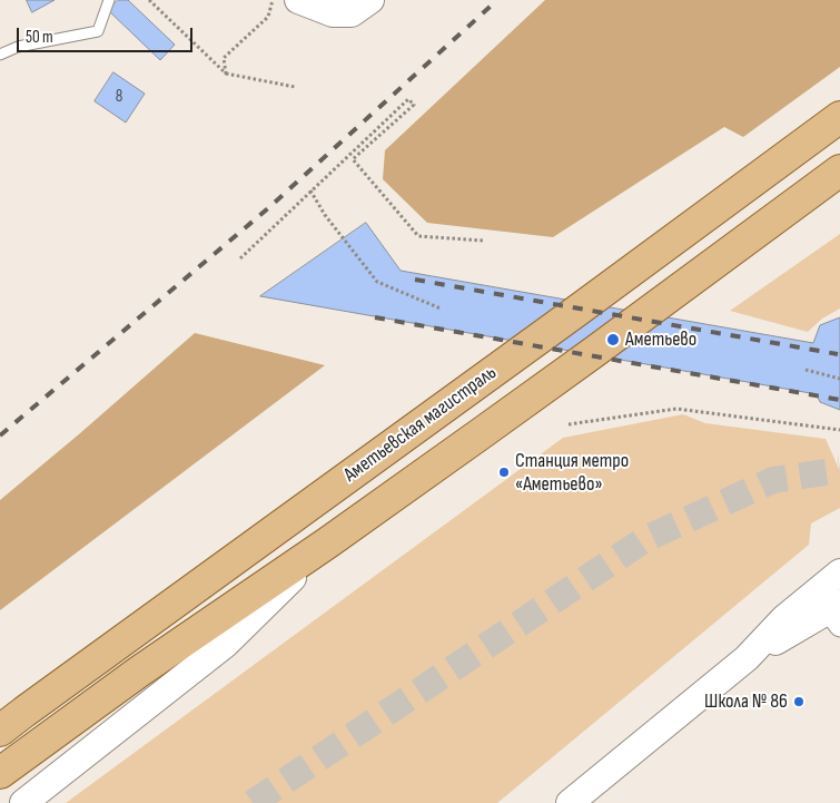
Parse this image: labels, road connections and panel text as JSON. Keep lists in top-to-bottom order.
{
  "streets": {
    "main road": ["Аметьевская магистраль"]
  },
  "places": ["Аметьево", "Станция метро «Аметьево»", "Школа № 86"],
  "house_numbers": ["8"],
  "scale_bar": "50 m"
}
